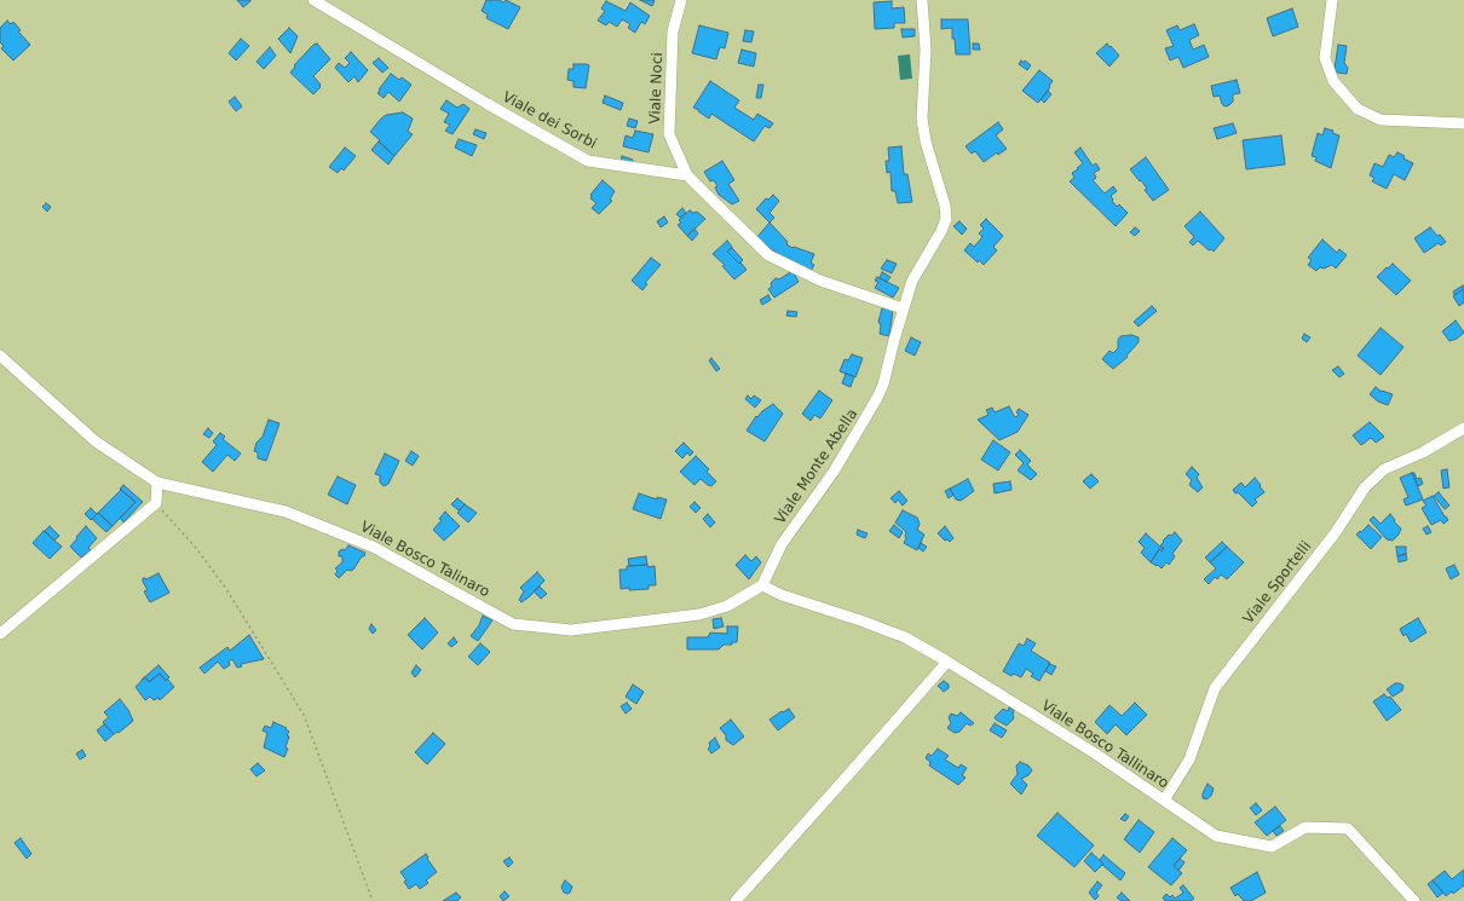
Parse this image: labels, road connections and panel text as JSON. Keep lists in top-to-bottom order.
{
  "streets": {
    "street": [
      "Viale Noci",
      "Viale dei Sorbi",
      "Viale Monte Abella",
      "Viale Bosco Talinaro",
      "Viale Sportelli",
      "Viale Bosco Tallinaro"
    ]
  },
  "crossings": [
    ["Viale Noci", "Viale dei Sorbi"],
    ["Viale Monte Abella", "Viale Bosco Talinaro"],
    ["Viale Monte Abella", "Viale Bosco Tallinaro"],
    ["Viale Bosco Talinaro", "Viale Bosco Tallinaro"],
    ["Viale Sportelli", "Viale Bosco Tallinaro"]
  ]
}
